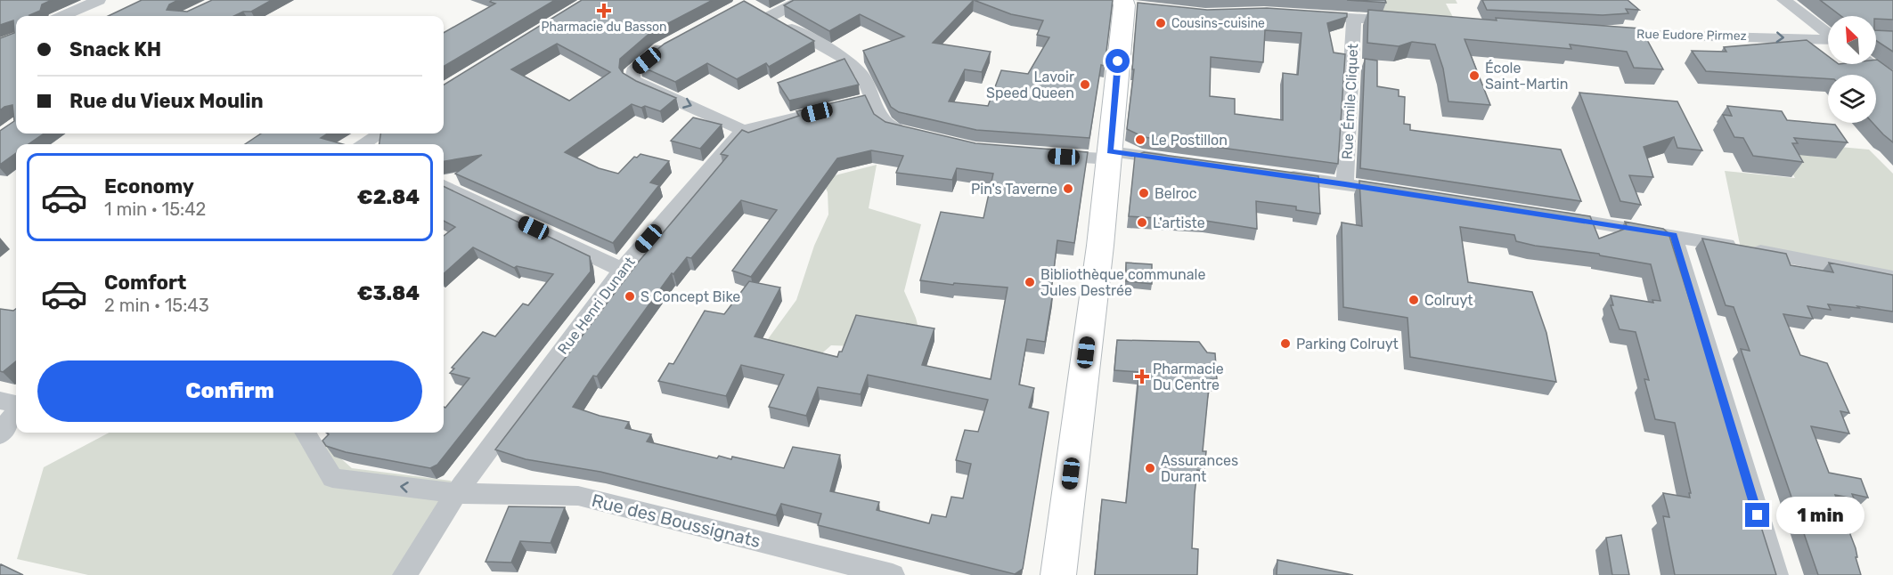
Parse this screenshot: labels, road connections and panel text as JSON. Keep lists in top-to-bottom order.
{
  "streets": {
    "street": [
      "Rue Eudore Pirmez",
      "Rue Émile Cliquet",
      "Rue Henri Dunant",
      "Rue des Boussignats"
    ]
  },
  "crossings": [
    ["Rue Henri Dunant", "Rue des Boussignats"]
  ],
  "one_way": ["Rue Eudore Pirmez"],
  "places": {
    "health": ["Pharmacie du Basson", "Pharmacie Du Centre"],
    "other": [
      "Cousins-cuisine",
      "École Saint-Martin",
      "Lavoir Speed Queen",
      "Le Postillon",
      "Pin's Taverne",
      "Belroc",
      "L'artiste",
      "Bibliothèque communale Jules Destrée",
      "S Concept Bike",
      "Colruyt",
      "Parking Colruyt",
      "Assurances Durant"
    ]
  },
  "north": "top left",
  "page": {
    "banner": ["Snack KH", "Rue du Vieux Moulin"],
    "list": [
      {
        "name": "Economy",
        "note": "1 min · 15:42",
        "value": "€2.84"
      },
      {
        "name": "Comfort",
        "note": "2 min · 15:43",
        "value": "€3.84"
      }
    ],
    "buttons": "Confirm",
    "bubble": "1 min"
  }
}
